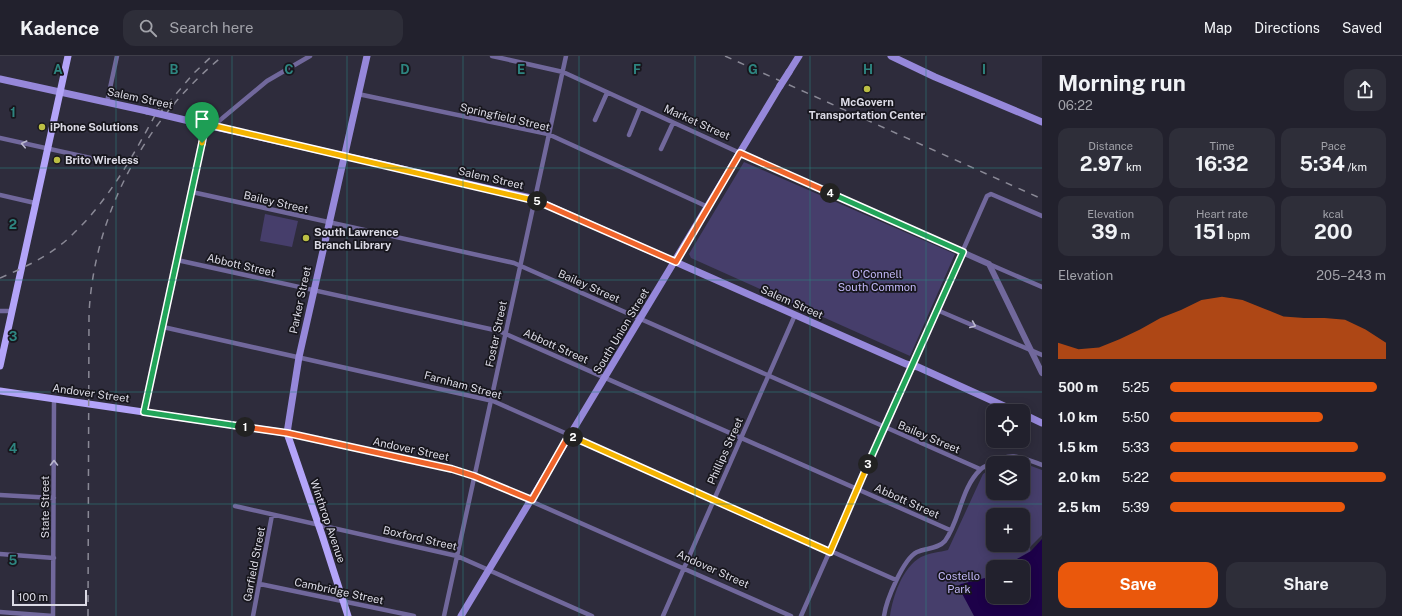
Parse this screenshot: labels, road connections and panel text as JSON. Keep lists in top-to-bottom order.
{
  "streets": {
    "main road": [
      "Salem Street",
      "Parker Street",
      "South Union Street",
      "Andover Street",
      "Winthrop Avenue"
    ],
    "street": [
      "Springfield Street",
      "Market Street",
      "Bailey Street",
      "Abbott Street",
      "Foster Street",
      "Farnham Street",
      "Phillips Street",
      "State Street",
      "Boxford Street",
      "Garfield Street",
      "Cambridge Street"
    ]
  },
  "crossings": [
    ["Salem Street", "Parker Street"],
    ["Salem Street", "South Union Street"],
    ["Salem Street", "Foster Street"],
    ["Salem Street", "Phillips Street"],
    ["Springfield Street", "Parker Street"],
    ["Springfield Street", "South Union Street"],
    ["Springfield Street", "Foster Street"],
    ["Market Street", "South Union Street"],
    ["Market Street", "Foster Street"],
    ["Bailey Street", "Parker Street"],
    ["Bailey Street", "South Union Street"],
    ["Bailey Street", "Foster Street"],
    ["Bailey Street", "Phillips Street"],
    ["Abbott Street", "Parker Street"],
    ["Abbott Street", "South Union Street"],
    ["Abbott Street", "Foster Street"],
    ["Abbott Street", "Phillips Street"],
    ["Parker Street", "Farnham Street"],
    ["Parker Street", "Andover Street"],
    ["Parker Street", "Winthrop Avenue"],
    ["South Union Street", "Farnham Street"],
    ["South Union Street", "Andover Street"],
    ["South Union Street", "Boxford Street"],
    ["Foster Street", "Farnham Street"],
    ["Foster Street", "Andover Street"],
    ["Foster Street", "Boxford Street"],
    ["Farnham Street", "Phillips Street"],
    ["Andover Street", "Phillips Street"],
    ["Andover Street", "State Street"],
    ["Andover Street", "Winthrop Avenue"],
    ["Winthrop Avenue", "Boxford Street"],
    ["Winthrop Avenue", "Cambridge Street"],
    ["Boxford Street", "Garfield Street"],
    ["Garfield Street", "Cambridge Street"]
  ],
  "one_way": ["State Street"],
  "parks": ["O'Connell South Common", "Costello Park"],
  "places": [
    "McGovern Transportation Center",
    "iPhone Solutions",
    "Brito Wireless",
    "South Lawrence Branch Library"
  ],
  "scale_bar": "100 m",
  "page": {
    "header": "Kadence",
    "search": "Search here",
    "nav": ["Map", "Directions", "Saved"],
    "heading": ["Morning run", "06:22"],
    "stats": [
      ["Distance", "2.97 km"],
      ["Time", "16:32"],
      ["Pace", "5:34 /km"],
      ["Elevation", "39 m"],
      ["Heart rate", "151 bpm"],
      ["kcal", "200"]
    ],
    "pins": [
      "4",
      "5",
      "1",
      "2",
      "3"
    ],
    "chart": ["Elevation", "205–243 m"],
    "list": [
      {
        "name": "500 m",
        "note": "5:25"
      },
      {
        "name": "1.0 km",
        "note": "5:50"
      },
      {
        "name": "1.5 km",
        "note": "5:33"
      },
      {
        "name": "2.0 km",
        "note": "5:22"
      },
      {
        "name": "2.5 km",
        "note": "5:39"
      }
    ],
    "map_buttons": ["+", "−"],
    "buttons": ["Save", "Share"],
    "scale": "100 m"
  },
  "grid": {
    "columns": [
      "A",
      "B",
      "C",
      "D",
      "E",
      "F",
      "G",
      "H",
      "I"
    ],
    "rows": [
      "1",
      "2",
      "3",
      "4",
      "5"
    ]
  }
}
